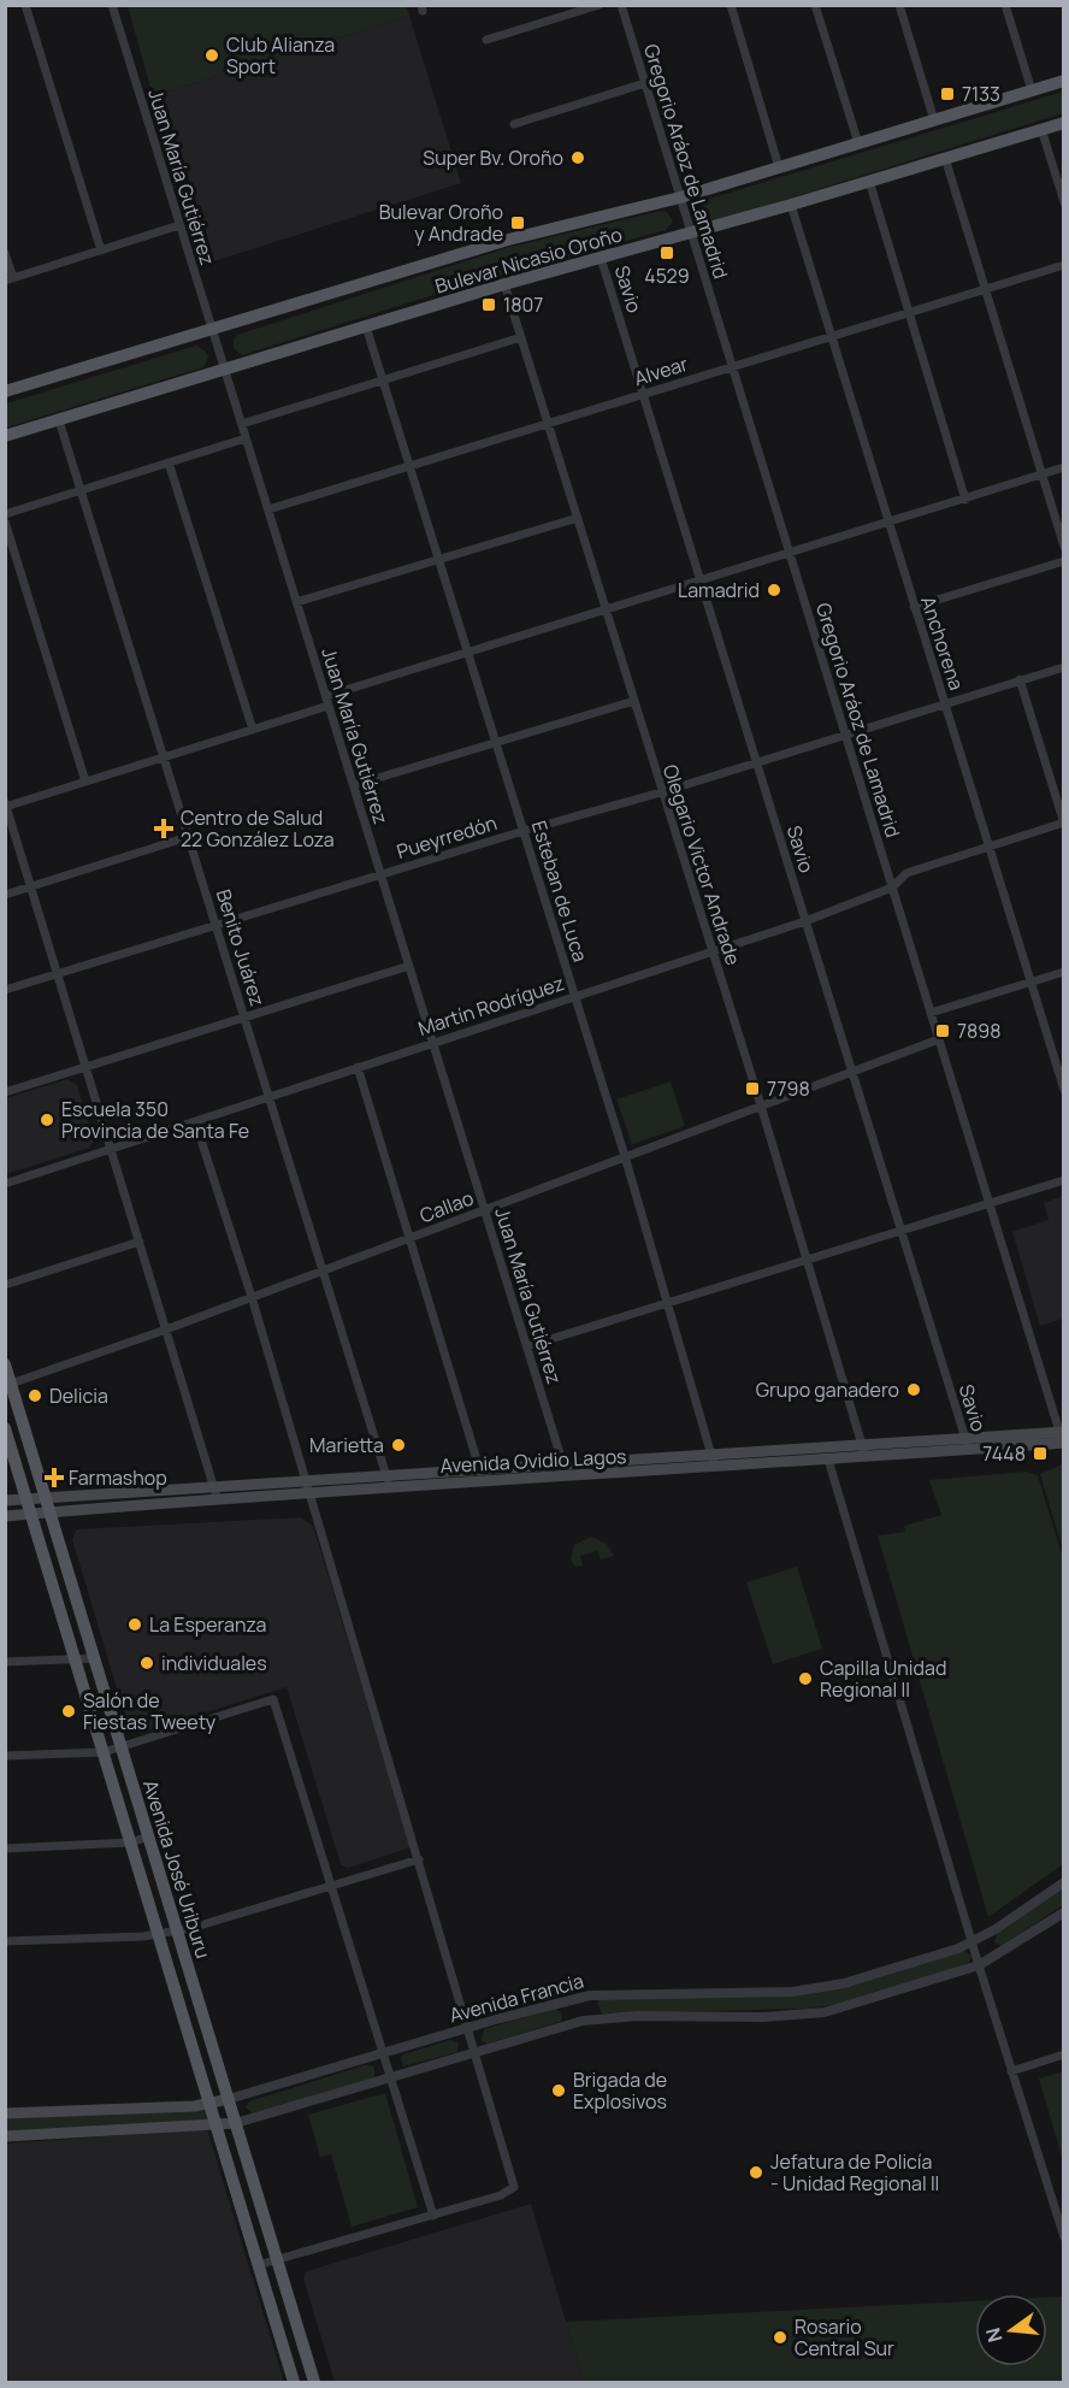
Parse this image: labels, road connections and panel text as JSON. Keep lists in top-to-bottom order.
{
  "streets": {
    "main road": [
      "Bulevar Nicasio Oroño",
      "Avenida Ovidio Lagos",
      "Avenida José Uriburu",
      "Avenida Francia"
    ],
    "street": [
      "Gregorio Aráoz de Lamadrid",
      "Juan María Gutiérrez",
      "Savio",
      "Alvear",
      "Anchorena",
      "Pueyrredón",
      "Olegario Victor Andrade",
      "Esteban de Luca",
      "Benito Juárez",
      "Martín Rodríguez",
      "Callao"
    ]
  },
  "crossings": [
    ["Gregorio Aráoz de Lamadrid", "Bulevar Nicasio Oroño"],
    ["Gregorio Aráoz de Lamadrid", "Alvear"],
    ["Gregorio Aráoz de Lamadrid", "Pueyrredón"],
    ["Gregorio Aráoz de Lamadrid", "Martín Rodríguez"],
    ["Gregorio Aráoz de Lamadrid", "Callao"],
    ["Gregorio Aráoz de Lamadrid", "Avenida Ovidio Lagos"],
    ["Juan María Gutiérrez", "Bulevar Nicasio Oroño"],
    ["Juan María Gutiérrez", "Alvear"],
    ["Juan María Gutiérrez", "Pueyrredón"],
    ["Juan María Gutiérrez", "Martín Rodríguez"],
    ["Juan María Gutiérrez", "Callao"],
    ["Juan María Gutiérrez", "Avenida Ovidio Lagos"],
    ["Bulevar Nicasio Oroño", "Savio"],
    ["Bulevar Nicasio Oroño", "Anchorena"],
    ["Bulevar Nicasio Oroño", "Olegario Victor Andrade"],
    ["Bulevar Nicasio Oroño", "Esteban de Luca"],
    ["Bulevar Nicasio Oroño", "Benito Juárez"],
    ["Savio", "Alvear"],
    ["Savio", "Pueyrredón"],
    ["Savio", "Martín Rodríguez"],
    ["Savio", "Callao"],
    ["Savio", "Avenida Ovidio Lagos"],
    ["Alvear", "Anchorena"],
    ["Alvear", "Olegario Victor Andrade"],
    ["Alvear", "Esteban de Luca"],
    ["Anchorena", "Pueyrredón"],
    ["Anchorena", "Martín Rodríguez"],
    ["Pueyrredón", "Olegario Victor Andrade"],
    ["Pueyrredón", "Esteban de Luca"],
    ["Pueyrredón", "Benito Juárez"],
    ["Olegario Victor Andrade", "Martín Rodríguez"],
    ["Olegario Victor Andrade", "Callao"],
    ["Olegario Victor Andrade", "Avenida Ovidio Lagos"],
    ["Esteban de Luca", "Martín Rodríguez"],
    ["Esteban de Luca", "Callao"],
    ["Esteban de Luca", "Avenida Ovidio Lagos"],
    ["Benito Juárez", "Martín Rodríguez"],
    ["Benito Juárez", "Callao"],
    ["Benito Juárez", "Avenida Ovidio Lagos"],
    ["Callao", "Avenida José Uriburu"],
    ["Avenida Ovidio Lagos", "Avenida José Uriburu"],
    ["Avenida José Uriburu", "Avenida Francia"]
  ],
  "places": {
    "other": [
      "Club Alianza Sport",
      "Super Bv. Oroño",
      "Lamadrid",
      "Escuela 350 Provincia de Santa Fe",
      "Grupo ganadero",
      "Delicia",
      "Marietta",
      "La Esperanza",
      "individuales",
      "Capilla Unidad Regional II",
      "Salón de Fiestas Tweety",
      "Brigada de Explosivos",
      "Jefatura de Policía - Unidad Regional II",
      "Rosario Central Sur"
    ],
    "transit": [
      "7133",
      "Bulevar Oroño y Andrade",
      "4529",
      "1807",
      "7898",
      "7798",
      "7448"
    ],
    "health": ["Centro de Salud 22 González Loza", "Farmashop"]
  },
  "north": "left"
}
